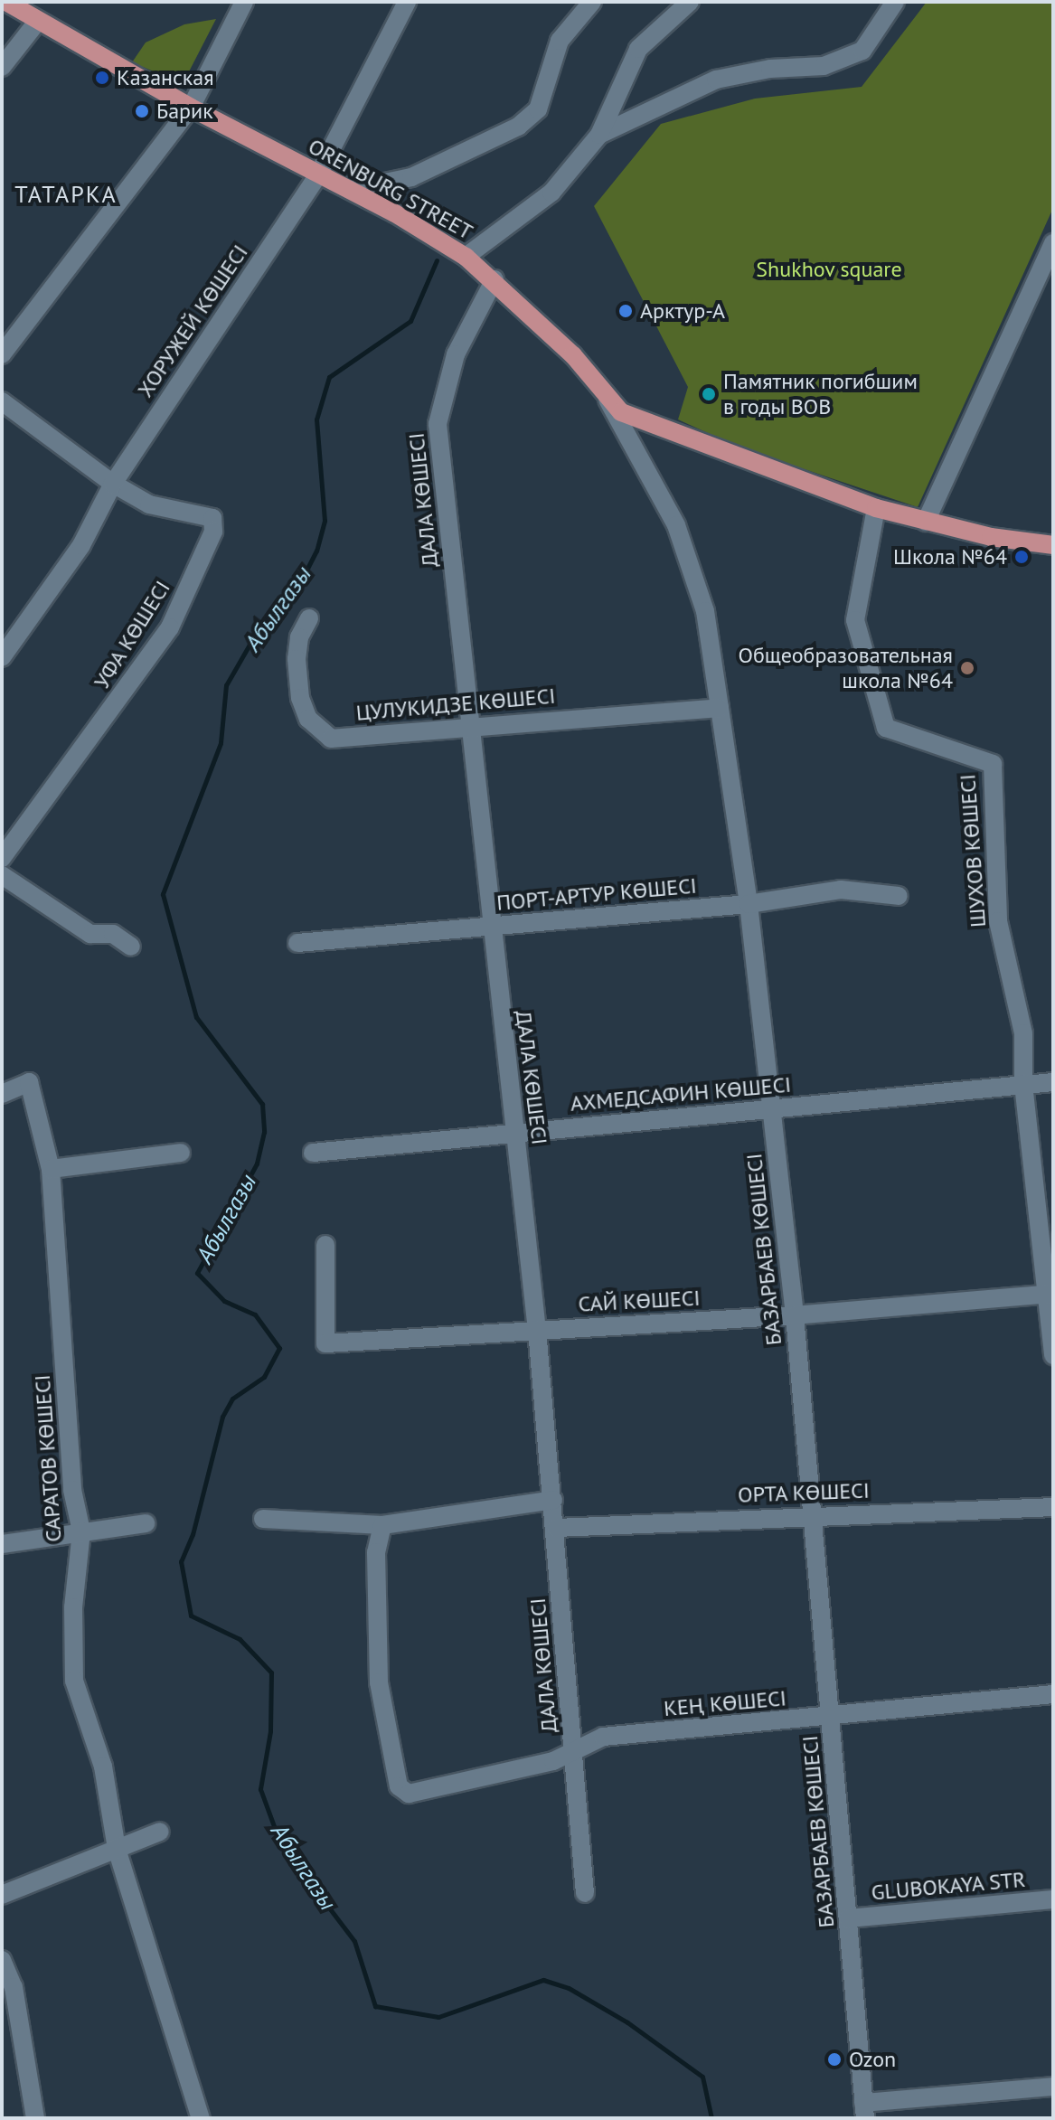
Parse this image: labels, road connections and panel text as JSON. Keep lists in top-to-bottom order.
{
  "streets": {
    "main road": ["ORENBURG STREET"],
    "street": [
      "ХОРУЖЕЙ КӨШЕСІ",
      "ДАЛА КӨШЕСІ",
      "УФА КӨШЕСІ",
      "ЦУЛУКИДЗЕ КӨШЕСІ",
      "ШУХОВ КӨШЕСІ",
      "ПОРТ-АРТУР КӨШЕСІ",
      "АХМЕДСАФИН КӨШЕСІ",
      "БАЗАРБАЕВ КӨШЕСІ",
      "САЙ КӨШЕСІ",
      "САРАТОВ КӨШЕСІ",
      "ОРТА КӨШЕСІ",
      "КЕҢ КӨШЕСІ",
      "GLUBOKAYA STR"
    ]
  },
  "crossings": [
    ["ORENBURG STREET", "ХОРУЖЕЙ КӨШЕСІ"],
    ["ORENBURG STREET", "ДАЛА КӨШЕСІ"],
    ["ORENBURG STREET", "ШУХОВ КӨШЕСІ"],
    ["ORENBURG STREET", "БАЗАРБАЕВ КӨШЕСІ"],
    ["ХОРУЖЕЙ КӨШЕСІ", "УФА КӨШЕСІ"],
    ["ДАЛА КӨШЕСІ", "ЦУЛУКИДЗЕ КӨШЕСІ"],
    ["ДАЛА КӨШЕСІ", "ПОРТ-АРТУР КӨШЕСІ"],
    ["ДАЛА КӨШЕСІ", "АХМЕДСАФИН КӨШЕСІ"],
    ["ДАЛА КӨШЕСІ", "САЙ КӨШЕСІ"],
    ["ДАЛА КӨШЕСІ", "ОРТА КӨШЕСІ"],
    ["ДАЛА КӨШЕСІ", "КЕҢ КӨШЕСІ"],
    ["ЦУЛУКИДЗЕ КӨШЕСІ", "БАЗАРБАЕВ КӨШЕСІ"],
    ["ШУХОВ КӨШЕСІ", "АХМЕДСАФИН КӨШЕСІ"],
    ["ШУХОВ КӨШЕСІ", "САЙ КӨШЕСІ"],
    ["ПОРТ-АРТУР КӨШЕСІ", "БАЗАРБАЕВ КӨШЕСІ"],
    ["АХМЕДСАФИН КӨШЕСІ", "БАЗАРБАЕВ КӨШЕСІ"],
    ["БАЗАРБАЕВ КӨШЕСІ", "САЙ КӨШЕСІ"],
    ["БАЗАРБАЕВ КӨШЕСІ", "ОРТА КӨШЕСІ"],
    ["БАЗАРБАЕВ КӨШЕСІ", "КЕҢ КӨШЕСІ"],
    ["БАЗАРБАЕВ КӨШЕСІ", "GLUBOKAYA STR"]
  ],
  "districts": ["ТАТАРКА"],
  "water": ["Абылгазы"],
  "parks": ["Shukhov square"],
  "places": [
    "Казанская",
    "Барик",
    "Арктур-А",
    "Памятник погибшим в годы ВОВ",
    "Школа №64",
    "Общеобразовательная школа №64",
    "Ozon"
  ]
}
